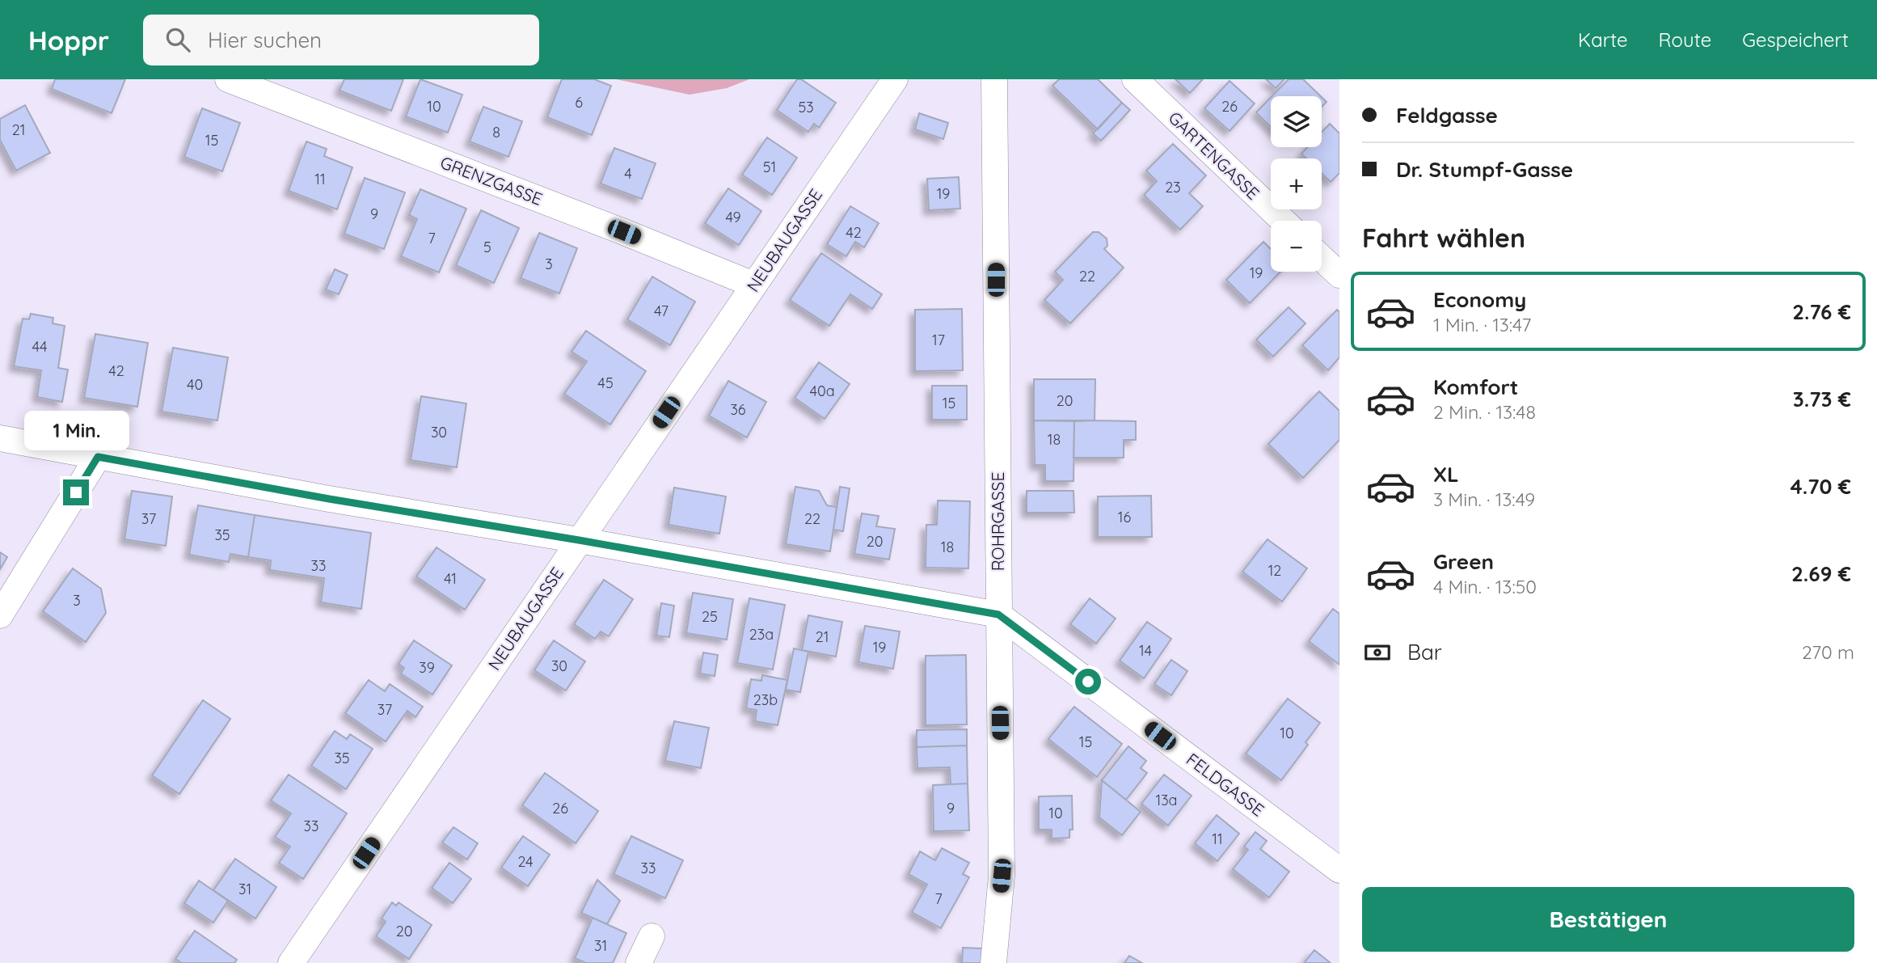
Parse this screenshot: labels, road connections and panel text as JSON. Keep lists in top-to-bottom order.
{
  "streets": {
    "street": [
      "GARTENGASSE",
      "GRENZGASSE",
      "NEUBAUGASSE",
      "ROHRGASSE",
      "FELDGASSE"
    ]
  },
  "crossings": [
    ["GRENZGASSE", "NEUBAUGASSE"],
    ["NEUBAUGASSE", "FELDGASSE"],
    ["ROHRGASSE", "FELDGASSE"]
  ],
  "house_numbers": [
    "6",
    "10",
    "26",
    "53",
    "21",
    "8",
    "15",
    "51",
    "4",
    "11",
    "23",
    "19",
    "9",
    "49",
    "42",
    "7",
    "5",
    "3",
    "19",
    "22",
    "47",
    "17",
    "44",
    "42",
    "45",
    "40",
    "40a",
    "20",
    "15",
    "36",
    "30",
    "18",
    "16",
    "37",
    "22",
    "35",
    "20",
    "18",
    "33",
    "12",
    "41",
    "3",
    "25",
    "23a",
    "21",
    "19",
    "14",
    "30",
    "39",
    "23b",
    "37",
    "10",
    "15",
    "35",
    "13a",
    "26",
    "9",
    "10",
    "33",
    "11",
    "24",
    "33",
    "31",
    "7",
    "20",
    "31"
  ],
  "page": {
    "header": "Hoppr",
    "search": "Hier suchen",
    "nav": ["Karte", "Route", "Gespeichert"],
    "banner": ["Feldgasse", "Dr. Stumpf-Gasse"],
    "map_buttons": ["+", "−"],
    "heading": "Fahrt wählen",
    "list": [
      {
        "name": "Economy",
        "note": "1 Min. · 13:47",
        "value": "2.76 €"
      },
      {
        "name": "Komfort",
        "note": "2 Min. · 13:48",
        "value": "3.73 €"
      },
      {
        "name": "XL",
        "note": "3 Min. · 13:49",
        "value": "4.70 €"
      },
      {
        "name": "Green",
        "note": "4 Min. · 13:50",
        "value": "2.69 €"
      }
    ],
    "bubble": "1 Min.",
    "pay": ["Bar", "270 m"],
    "buttons": "Bestätigen"
  }
}
